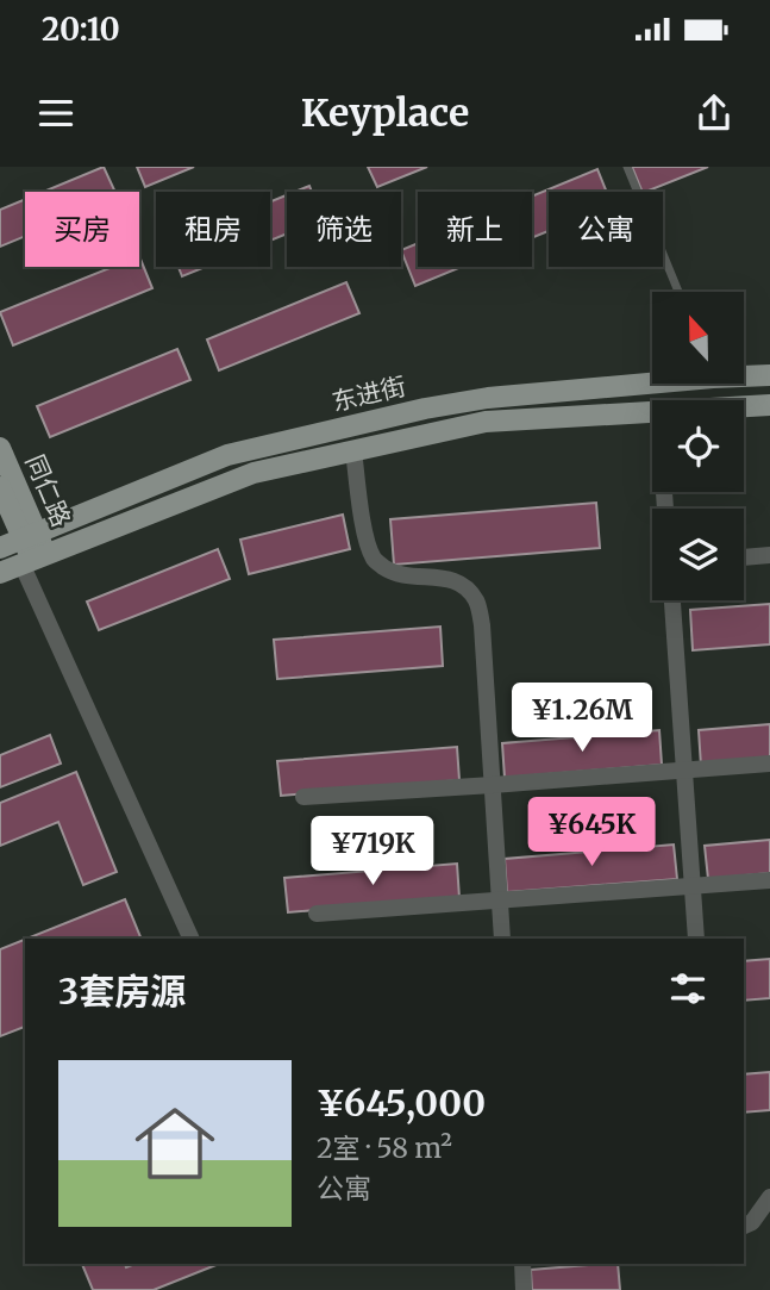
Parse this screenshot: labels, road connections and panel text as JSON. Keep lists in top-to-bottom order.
{
  "streets": {
    "main road": ["东进街", "同仁路"]
  },
  "crossings": [
    ["东进街", "同仁路"]
  ],
  "north": "top",
  "page": {
    "status": "20:10",
    "header": "Keyplace",
    "chip": [
      "买房",
      "租房",
      "筛选",
      "新上",
      "公寓"
    ],
    "price": ["¥1.26M", "¥645K", "¥719K"],
    "heading": "3套房源",
    "list": [
      {
        "name": "¥645,000",
        "note": "2室 · 58 m² · 公寓"
      }
    ]
  }
}
